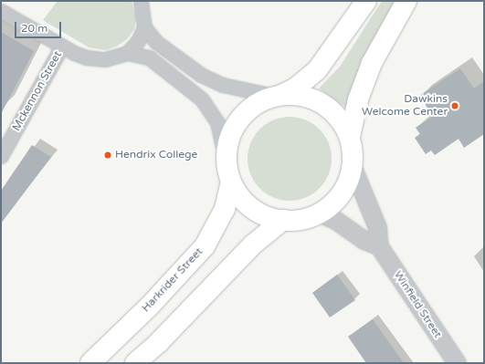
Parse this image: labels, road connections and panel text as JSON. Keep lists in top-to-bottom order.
{
  "streets": {
    "main road": ["Harkrider Street"],
    "street": ["Mckennon Street", "Winfield Street"]
  },
  "crossings": [
    ["Harkrider Street", "Winfield Street"]
  ],
  "places": ["Dawkins Welcome Center", "Hendrix College"],
  "scale_bar": "20 m"
}
